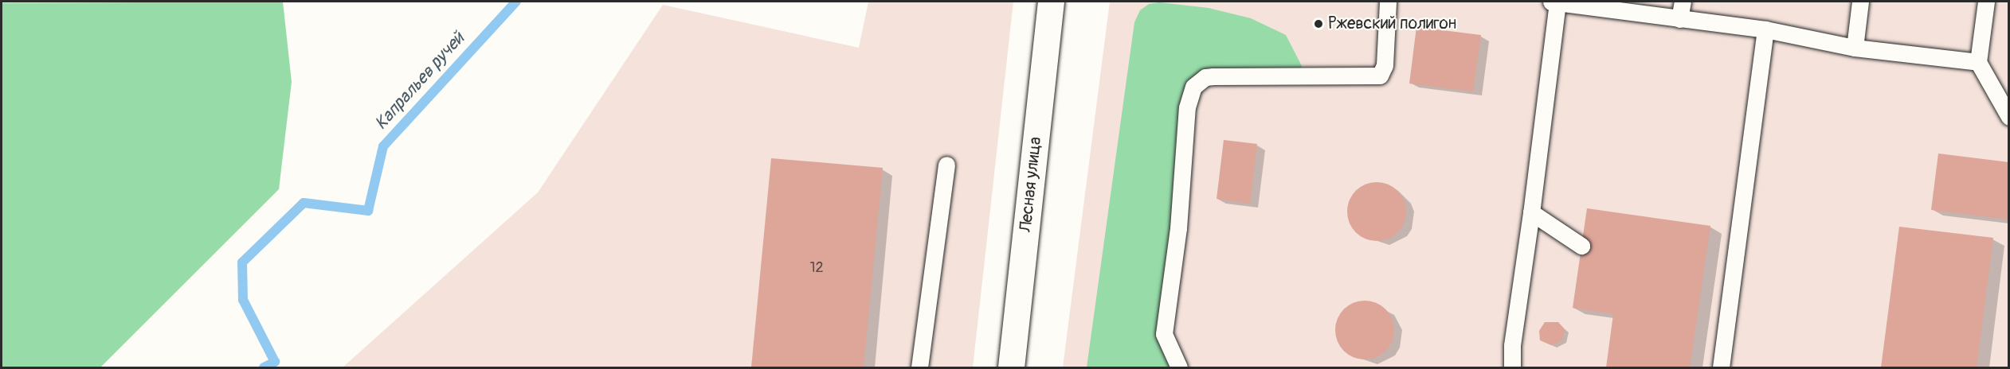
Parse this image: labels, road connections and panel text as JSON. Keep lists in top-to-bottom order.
{
  "streets": {
    "street": ["Лесная улица"]
  },
  "water": ["Капральев ручей"],
  "places": ["Ржевский полигон"],
  "house_numbers": ["12"]
}
